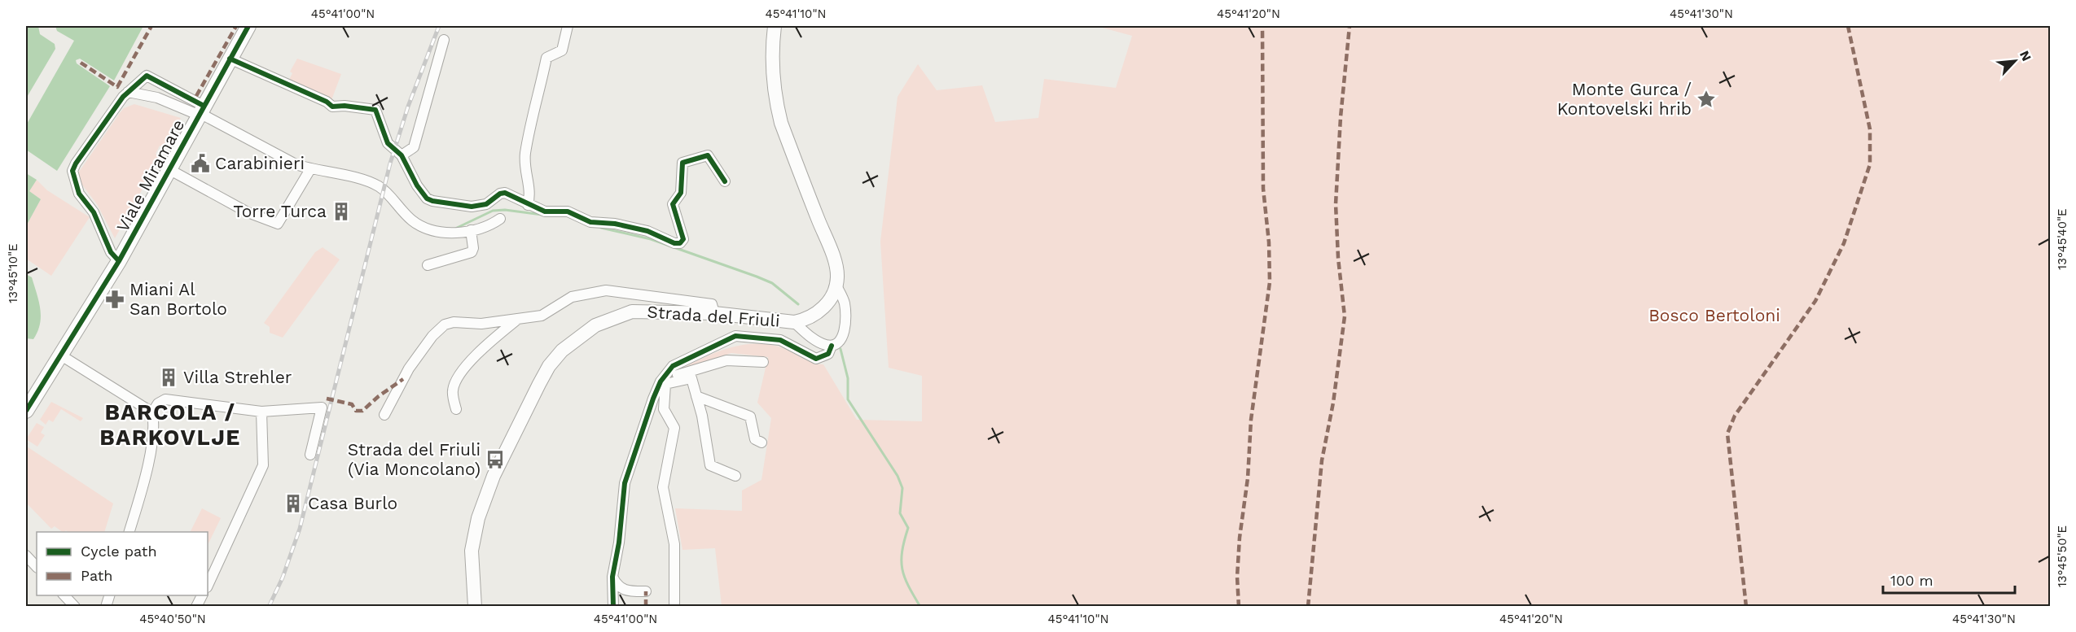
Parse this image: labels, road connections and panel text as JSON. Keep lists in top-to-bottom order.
{
  "streets": {
    "main road": ["Viale Miramare", "Strada del Friuli"]
  },
  "districts": ["BARCOLA / BARKOVLJE"],
  "parks": ["Bosco Bertoloni"],
  "places": {
    "place": ["Monte Gurca / Kontovelski hrib"],
    "public building": ["Carabinieri"],
    "building": ["Torre Turca", "Villa Strehler", "Casa Burlo"],
    "pharmacy": ["Miani Al San Bortolo"],
    "bus stop": ["Strada del Friuli (Via Moncolano)"]
  },
  "legend": ["Cycle path", "Path"],
  "scale_bar": "100 m",
  "north": "top right",
  "coordinates": [
    "45°41'00\"N",
    "45°41'10\"N",
    "45°41'20\"N",
    "45°41'30\"N",
    "13°45'40\"E",
    "13°45'10\"E",
    "13°45'50\"E",
    "45°40'50\"N"
  ]
}
